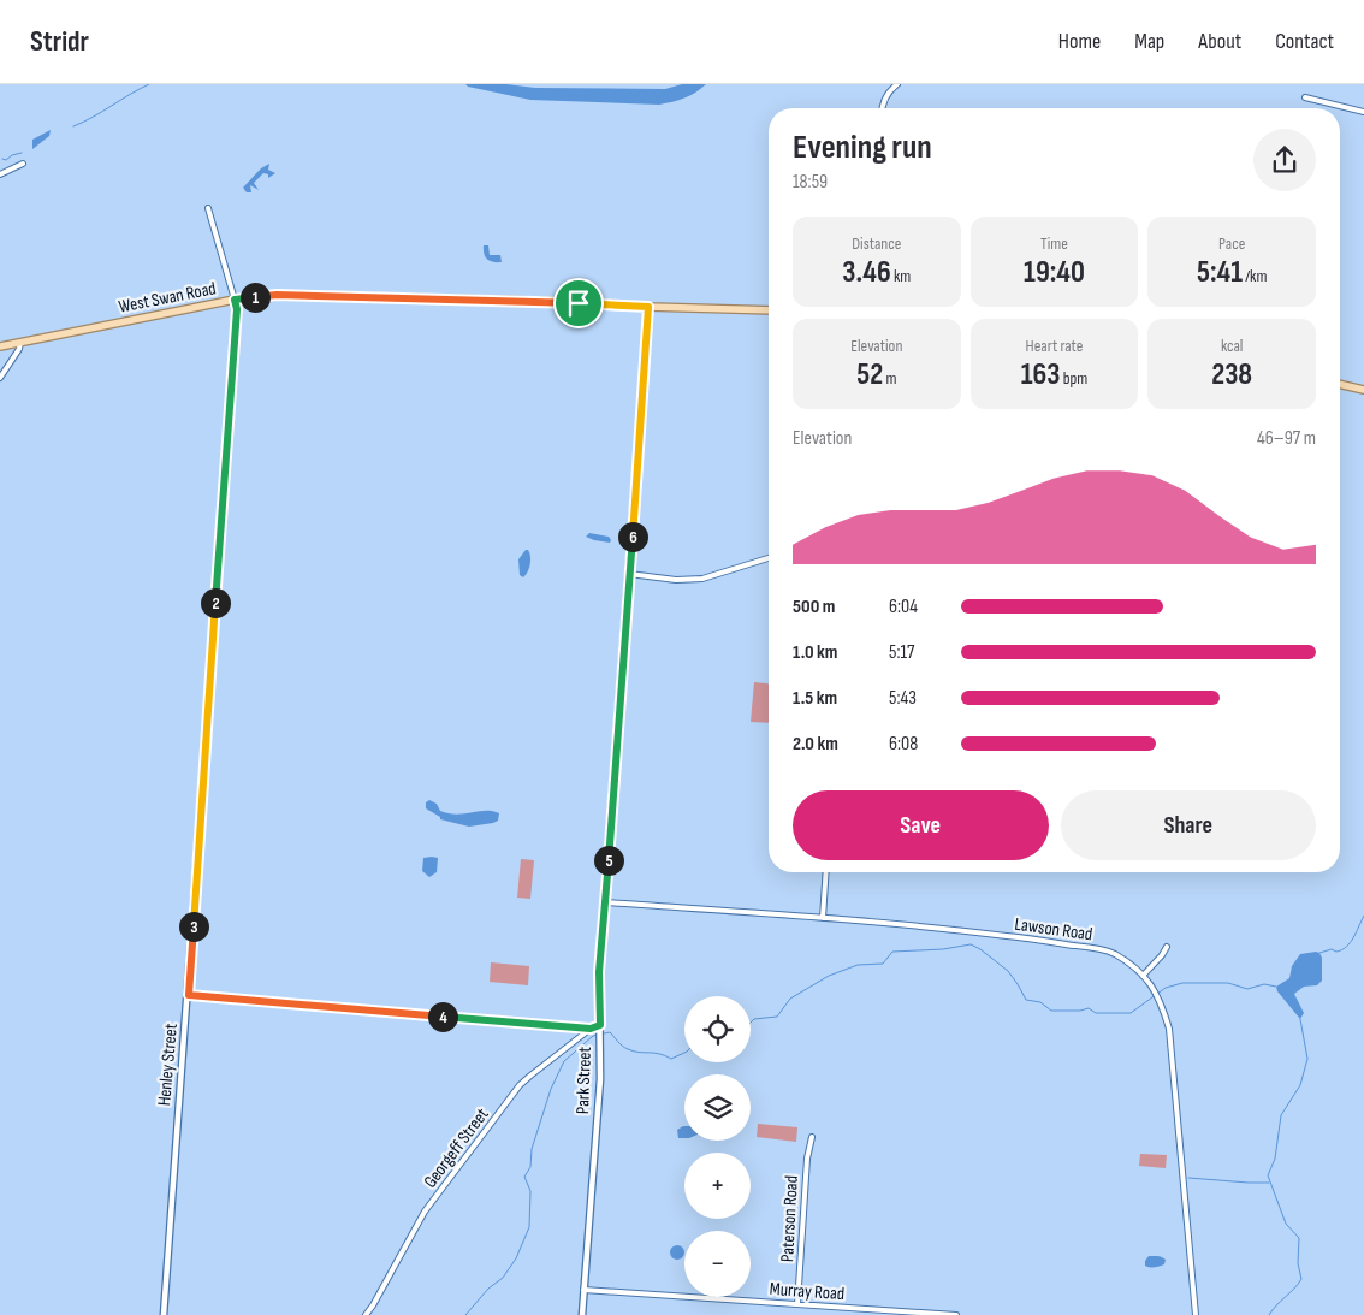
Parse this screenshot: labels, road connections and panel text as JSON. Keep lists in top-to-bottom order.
{
  "streets": {
    "main road": ["West Swan Road"],
    "street": [
      "Lawson Road",
      "Henley Street",
      "Park Street",
      "Georgeff Street",
      "Paterson Road",
      "Murray Road"
    ]
  },
  "crossings": [
    ["West Swan Road", "Henley Street"],
    ["West Swan Road", "Park Street"],
    ["Lawson Road", "Park Street"],
    ["Park Street", "Georgeff Street"],
    ["Park Street", "Murray Road"],
    ["Paterson Road", "Murray Road"]
  ],
  "page": {
    "header": "Stridr",
    "nav": [
      "Home",
      "Map",
      "About",
      "Contact"
    ],
    "heading": ["Evening run", "18:59"],
    "stats": [
      ["Distance", "3.46 km"],
      ["Time", "19:40"],
      ["Pace", "5:41 /km"],
      ["Elevation", "52 m"],
      ["Heart rate", "163 bpm"],
      ["kcal", "238"]
    ],
    "pins": [
      "1",
      "6",
      "2",
      "5",
      "3",
      "4"
    ],
    "chart": ["Elevation", "46–97 m"],
    "list": [
      {
        "name": "500 m",
        "note": "6:04"
      },
      {
        "name": "1.0 km",
        "note": "5:17"
      },
      {
        "name": "1.5 km",
        "note": "5:43"
      },
      {
        "name": "2.0 km",
        "note": "6:08"
      }
    ],
    "buttons": ["Save", "Share"],
    "map_buttons": ["+", "−"]
  }
}
